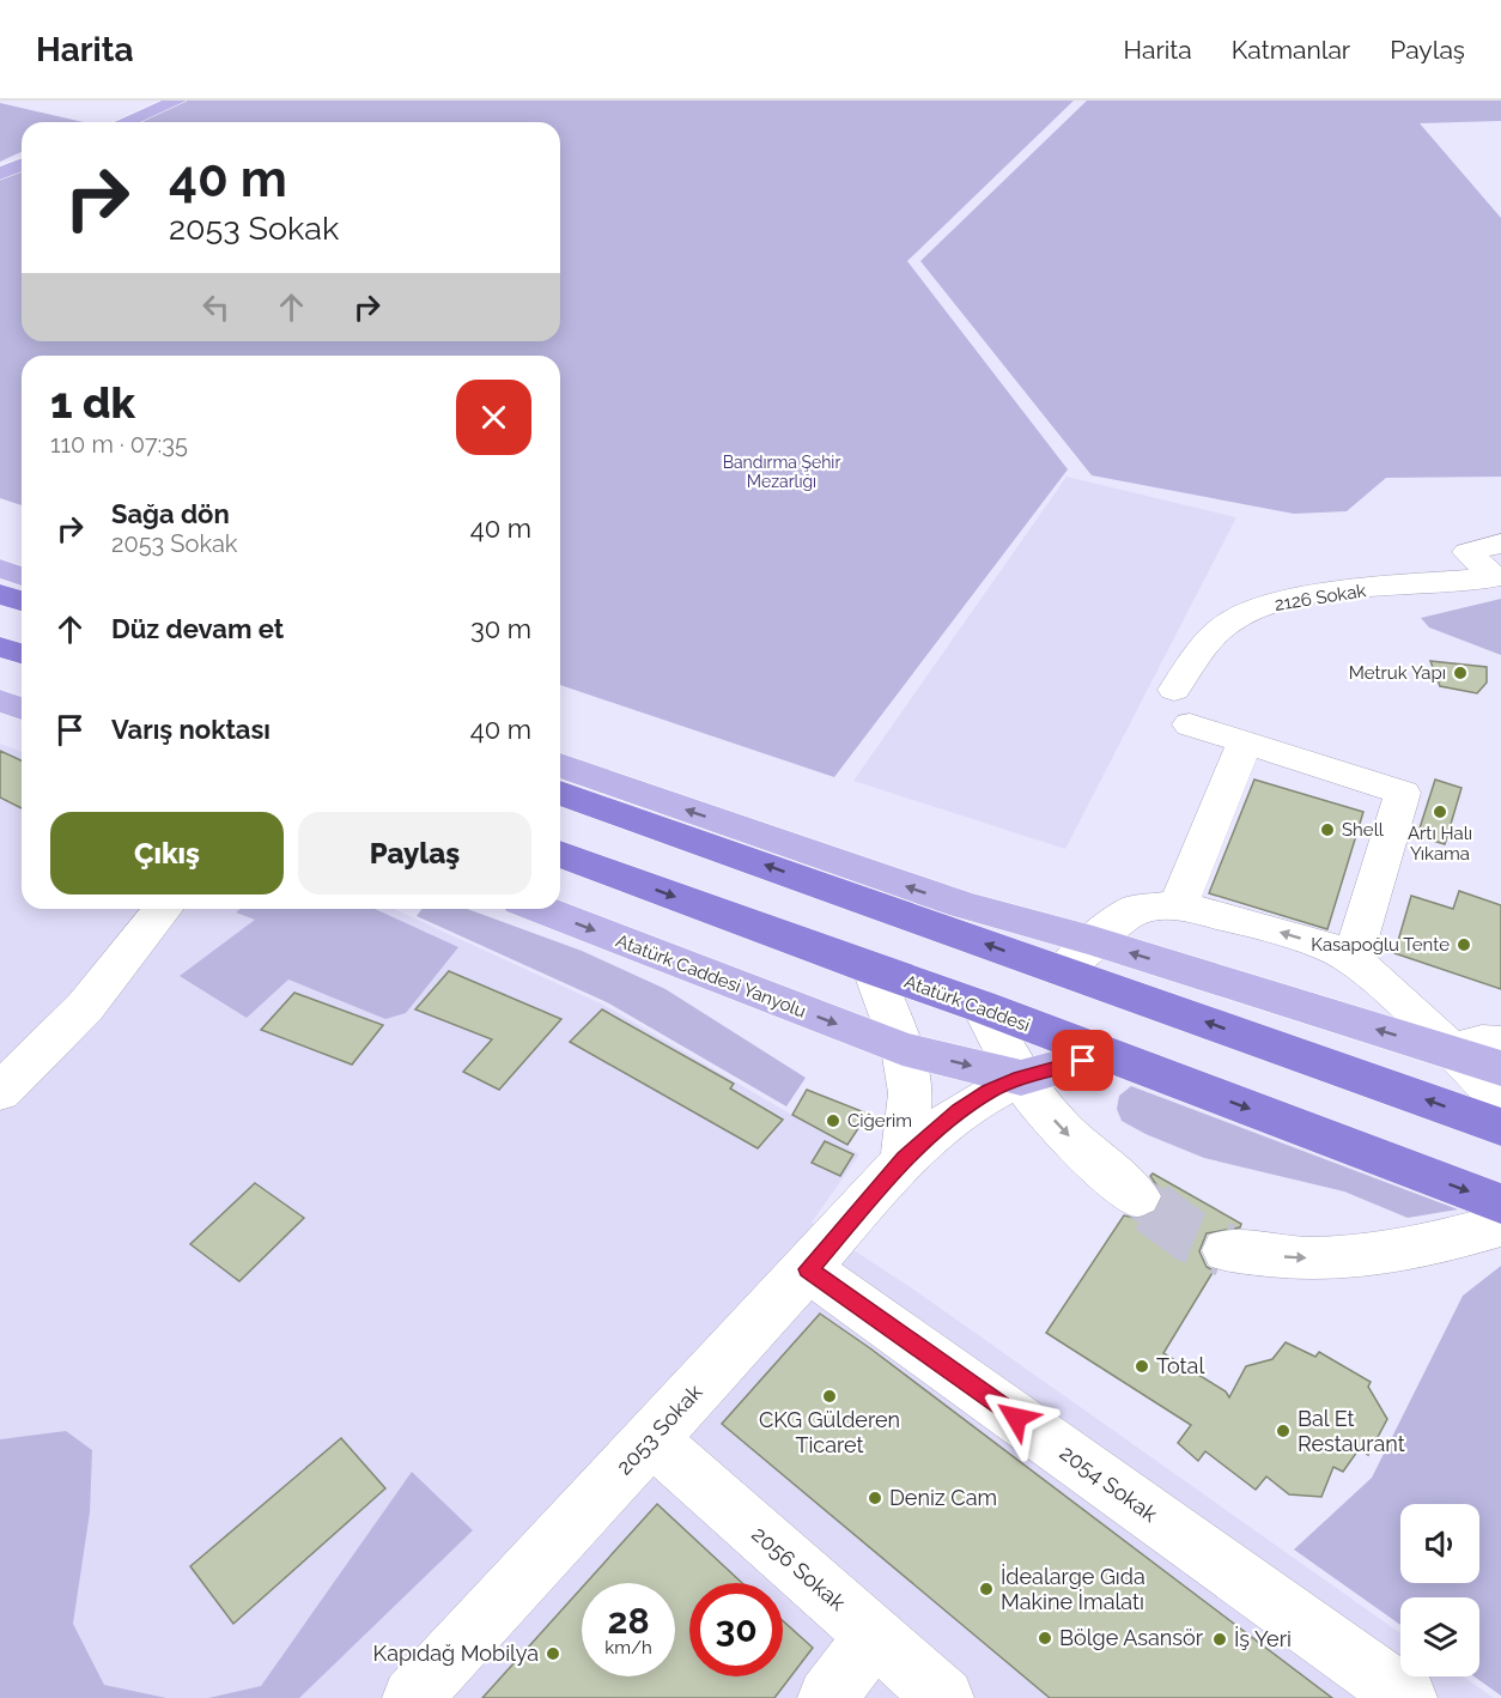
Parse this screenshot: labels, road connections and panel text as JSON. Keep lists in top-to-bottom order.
{
  "streets": {
    "highway": ["Atatürk Caddesi"],
    "main road": ["Atatürk Caddesi Yanyolu"],
    "street": [
      "2126 Sokak",
      "2053 Sokak",
      "2054 Sokak",
      "2056 Sokak"
    ]
  },
  "crossings": [
    ["Atatürk Caddesi Yanyolu", "2053 Sokak"],
    ["2053 Sokak", "2054 Sokak"],
    ["2053 Sokak", "2056 Sokak"]
  ],
  "parks": ["Bandırma Şehir Mezarlığı"],
  "places": [
    "Metruk Yapı",
    "Artı Halı Yıkama",
    "Shell",
    "Kasapoğlu Tente",
    "Ciğerim",
    "Total",
    "CKG Gülderen Ticaret",
    "Bal Et Restaurant",
    "Deniz Cam",
    "İdealarge Gıda Makine İmalatı",
    "Bölge Asansör",
    "İş Yeri",
    "Kapıdağ Mobilya"
  ],
  "page": {
    "header": "Harita",
    "nav": ["Harita", "Katmanlar", "Paylaş"],
    "turn": ["40 m", "2053 Sokak"],
    "heading": ["1 dk", "110 m · 07:35"],
    "list": [
      {
        "name": "Sağa dön",
        "note": "2053 Sokak",
        "value": "40 m"
      },
      {
        "name": "Düz devam et",
        "value": "30 m"
      },
      {
        "name": "Varış noktası",
        "value": "40 m"
      }
    ],
    "buttons": ["Çıkış", "Paylaş"],
    "speed": "28 km/h",
    "limit": "30"
  }
}
